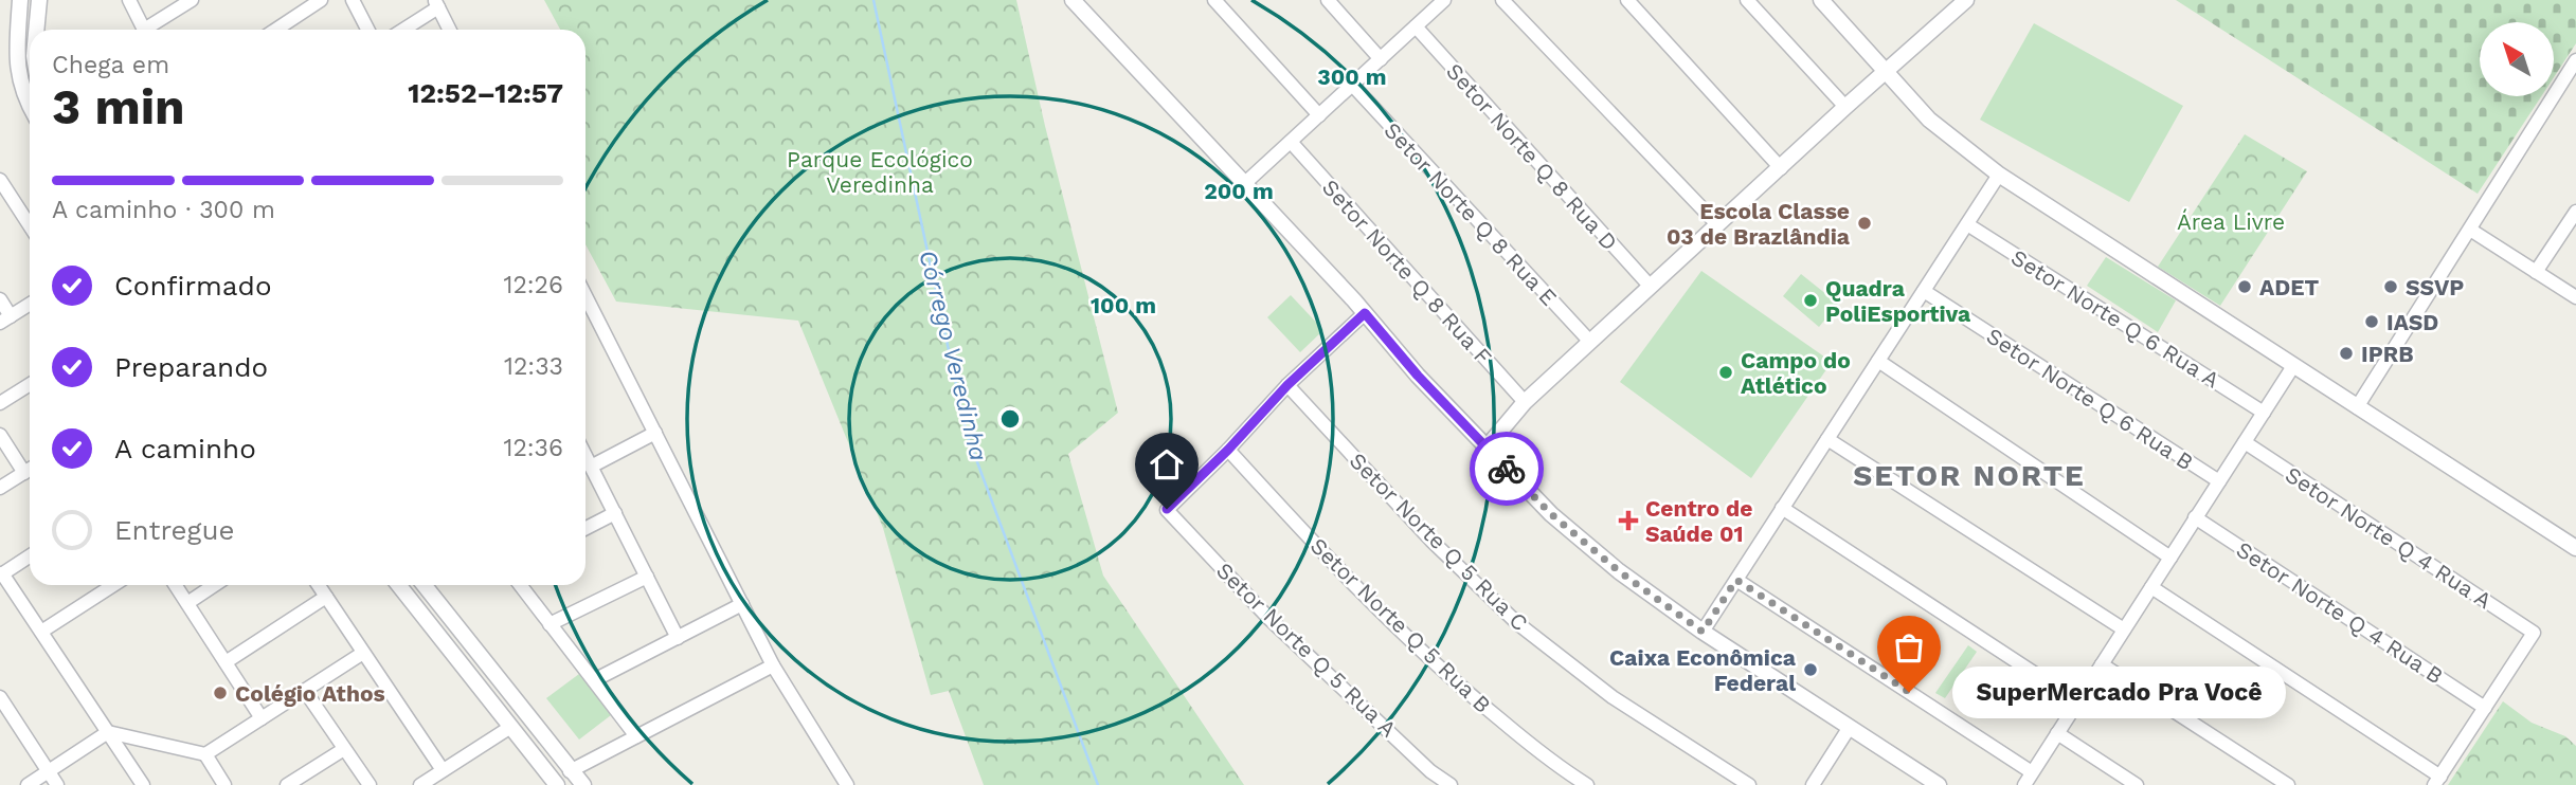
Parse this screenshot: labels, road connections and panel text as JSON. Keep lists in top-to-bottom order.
{
  "streets": {
    "street": [
      "Setor Norte Q 8 Rua D",
      "Setor Norte Q 8 Rua E",
      "Setor Norte Q 8 Rua F",
      "Setor Norte Q 6 Rua A",
      "Setor Norte Q 6 Rua B",
      "Setor Norte Q 4 Rua A",
      "Setor Norte Q 5 Rua C",
      "Setor Norte Q 4 Rua B",
      "Setor Norte Q 5 Rua B",
      "Setor Norte Q 5 Rua A"
    ]
  },
  "crossings": [
    ["Setor Norte Q 4 Rua A", "Setor Norte Q 4 Rua B"],
    ["Setor Norte Q 5 Rua B", "Setor Norte Q 5 Rua A"]
  ],
  "districts": ["SETOR NORTE"],
  "water": ["Córrego Veredinha"],
  "parks": ["Parque Ecológico Veredinha", "Área Livre"],
  "places": {
    "other": [
      "Escola Classe 03 de Brazlândia",
      "ADET",
      "SSVP",
      "Quadra PoliEsportiva",
      "IASD",
      "IPRB",
      "Campo do Atlético",
      "Caixa Econômica Federal",
      "SuperMercado Pra Você",
      "Colégio Athos"
    ],
    "health": ["Centro de Saúde 01"]
  },
  "north": "top left",
  "page": {
    "heading": ["3 min", "Chega em", "12:52–12:57"],
    "bar": "A caminho · 300 m",
    "list": [
      ["Confirmado", "12:26"],
      ["Preparando", "12:33"],
      ["A caminho", "12:36"],
      "Entregue"
    ],
    "bubble": "SuperMercado Pra Você"
  },
  "rings": ["300 m", "200 m", "100 m"]
}
